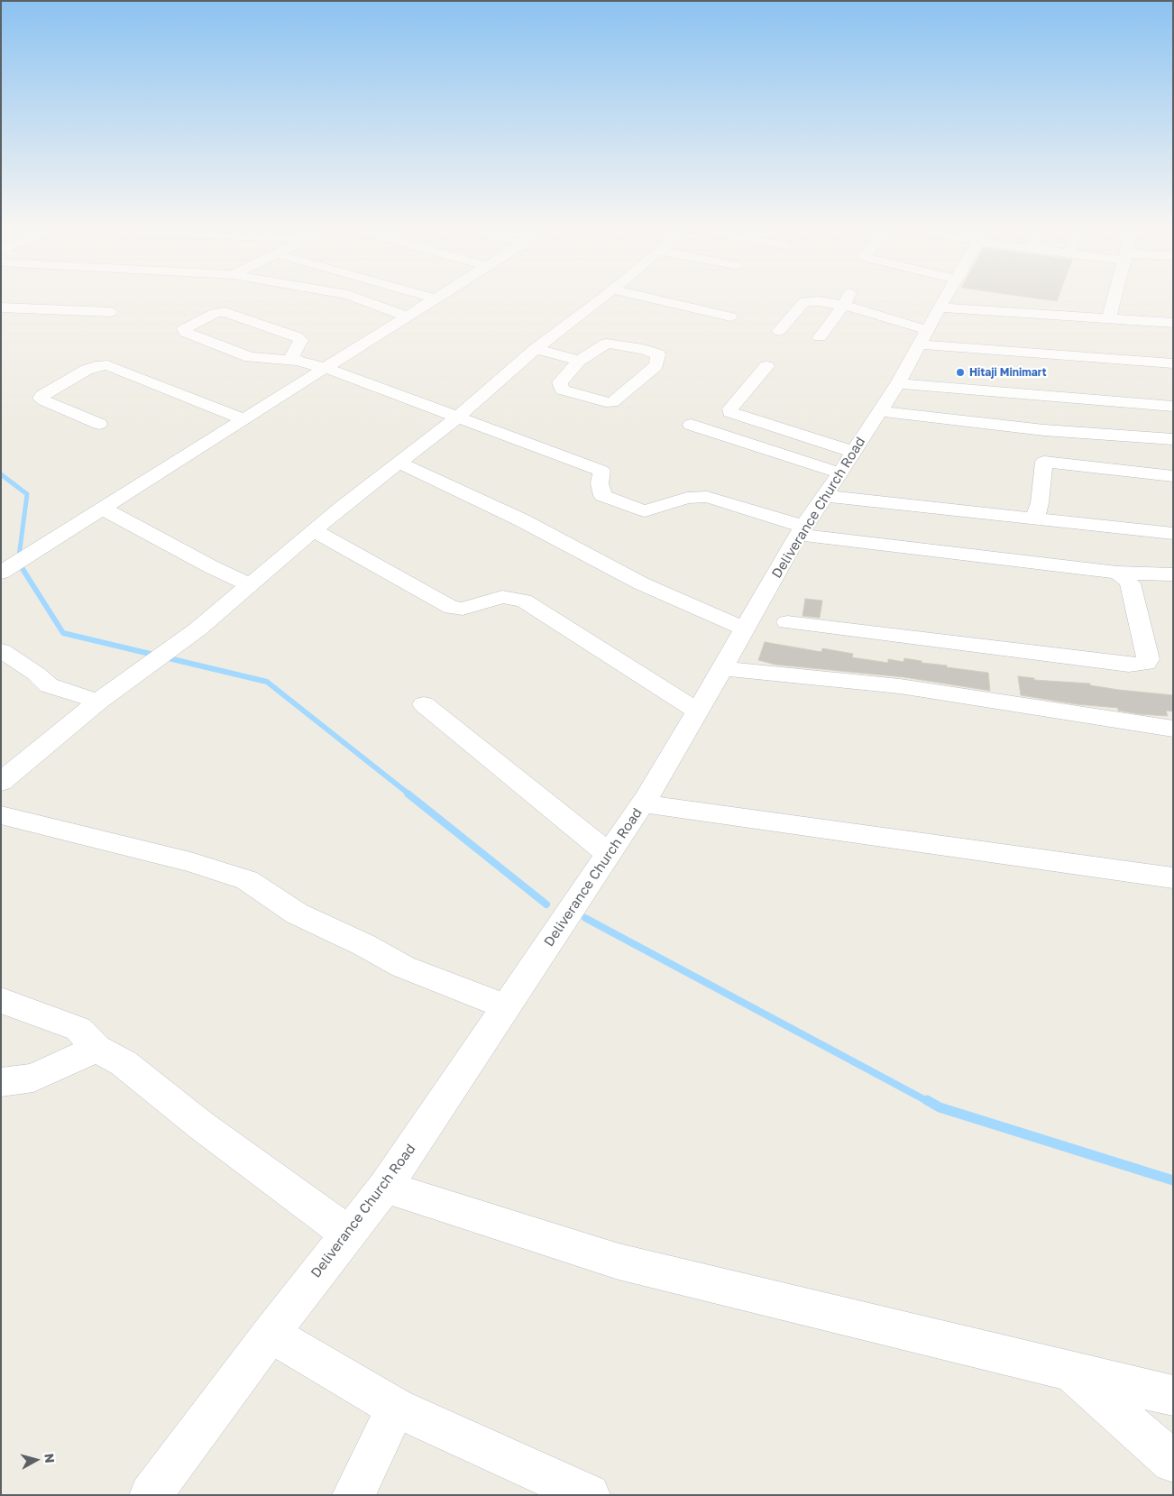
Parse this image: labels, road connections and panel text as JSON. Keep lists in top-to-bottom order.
{
  "streets": {
    "street": ["Deliverance Church Road"]
  },
  "places": ["Hitaji Minimart"],
  "north": "right"
}
